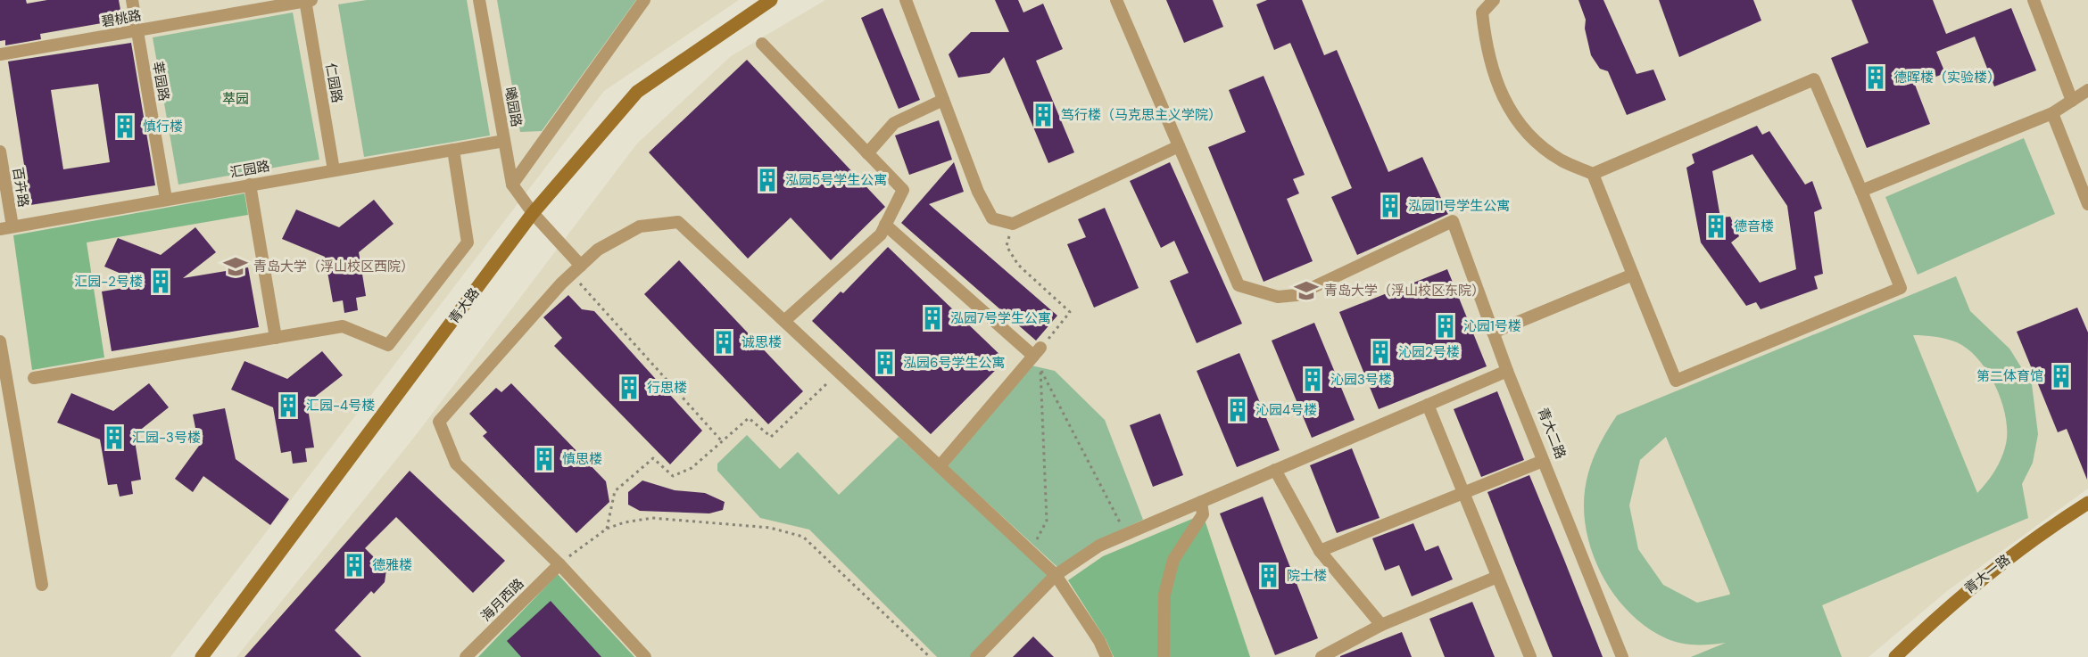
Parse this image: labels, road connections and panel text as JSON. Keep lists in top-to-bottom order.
{
  "streets": {
    "street": [
      "碧桃路",
      "莘园路",
      "仁园路",
      "曦园路",
      "汇园路",
      "百卉路",
      "青大路",
      "青大二路",
      "青大一路",
      "海月西路"
    ]
  },
  "crossings": [
    ["碧桃路", "莘园路"],
    ["碧桃路", "仁园路"],
    ["莘园路", "汇园路"],
    ["仁园路", "汇园路"],
    ["曦园路", "汇园路"],
    ["曦园路", "青大路"],
    ["汇园路", "百卉路"]
  ],
  "parks": ["萃园"],
  "places": {
    "building": [
      "德晖楼（实验楼）",
      "笃行楼（马克思主义学院）",
      "慎行楼",
      "泓园5号学生公寓",
      "泓园11号学生公寓",
      "德音楼",
      "汇园-2号楼",
      "泓园7号学生公寓",
      "沁园1号楼",
      "诚思楼",
      "沁园2号楼",
      "泓园6号学生公寓",
      "第二体育馆",
      "沁园3号楼",
      "行思楼",
      "汇园-4号楼",
      "沁园4号楼",
      "汇园-3号楼",
      "慎思楼",
      "德雅楼",
      "院士楼"
    ],
    "school or university": ["青岛大学（浮山校区西院）", "青岛大学（浮山校区东院）"]
  }
}
